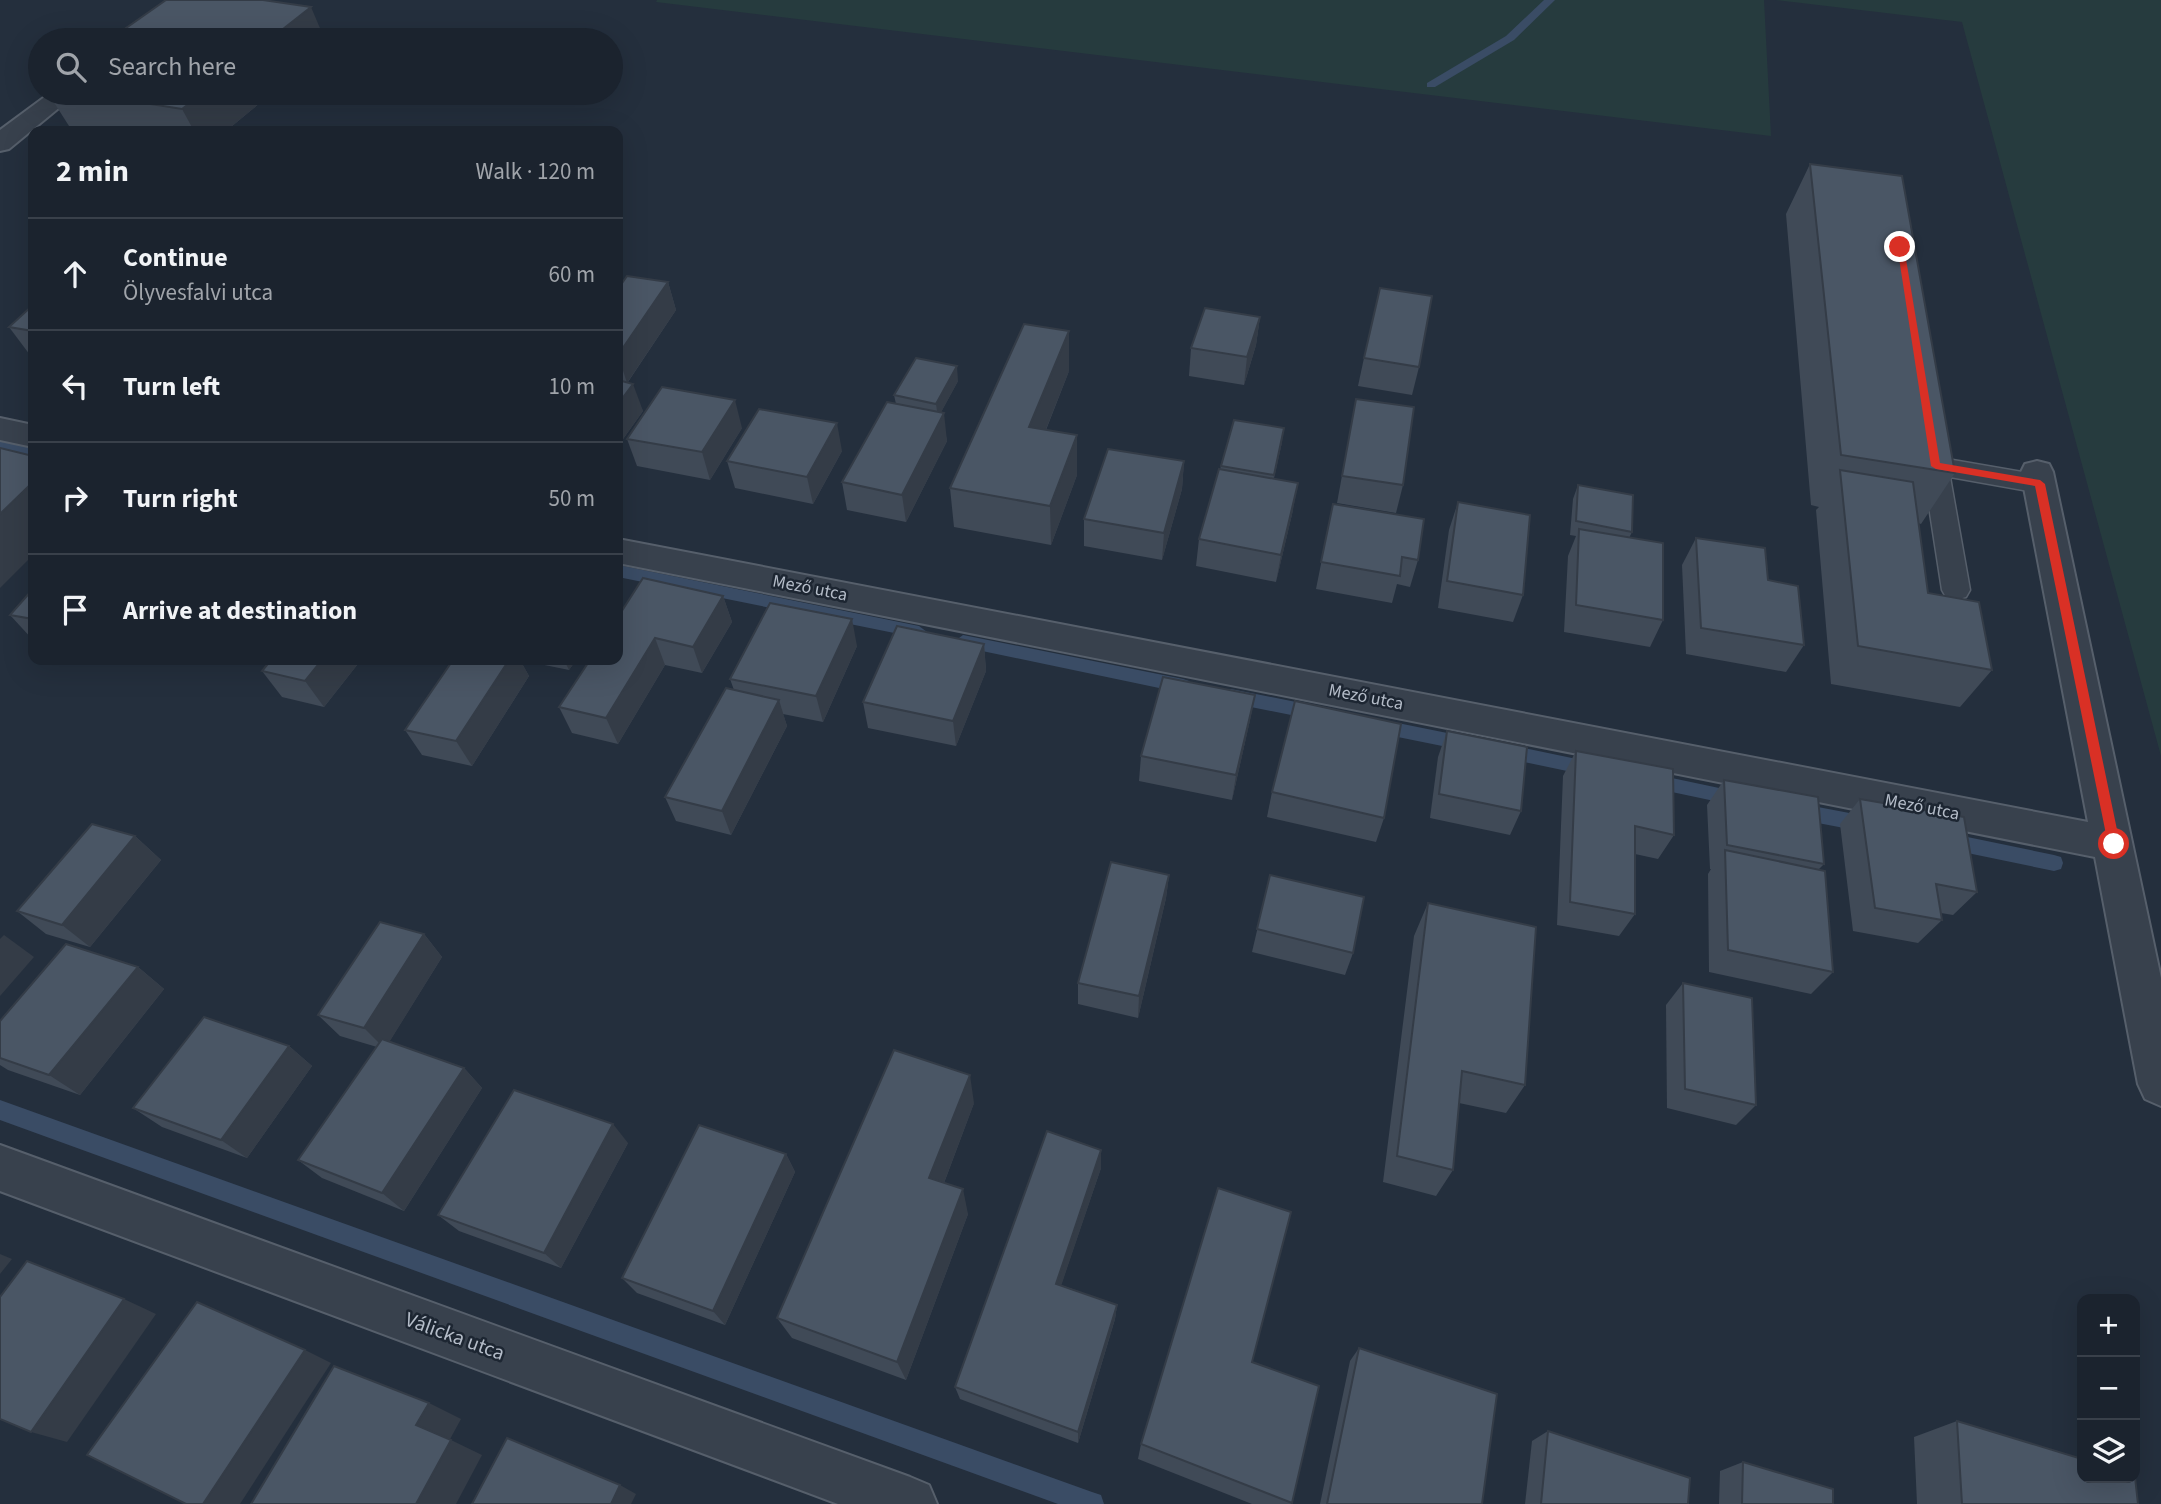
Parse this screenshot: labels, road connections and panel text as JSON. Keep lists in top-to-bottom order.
{
  "streets": {
    "street": ["Mező utca", "Válicka utca"]
  },
  "page": {
    "search": "Search here",
    "heading": ["2 min", "Walk · 120 m"],
    "list": [
      ["Continue", "Ölyvesfalvi utca", "60 m"],
      ["Turn left", "10 m"],
      ["Turn right", "50 m"],
      "Arrive at destination"
    ],
    "map_buttons": ["+", "−"]
  }
}
